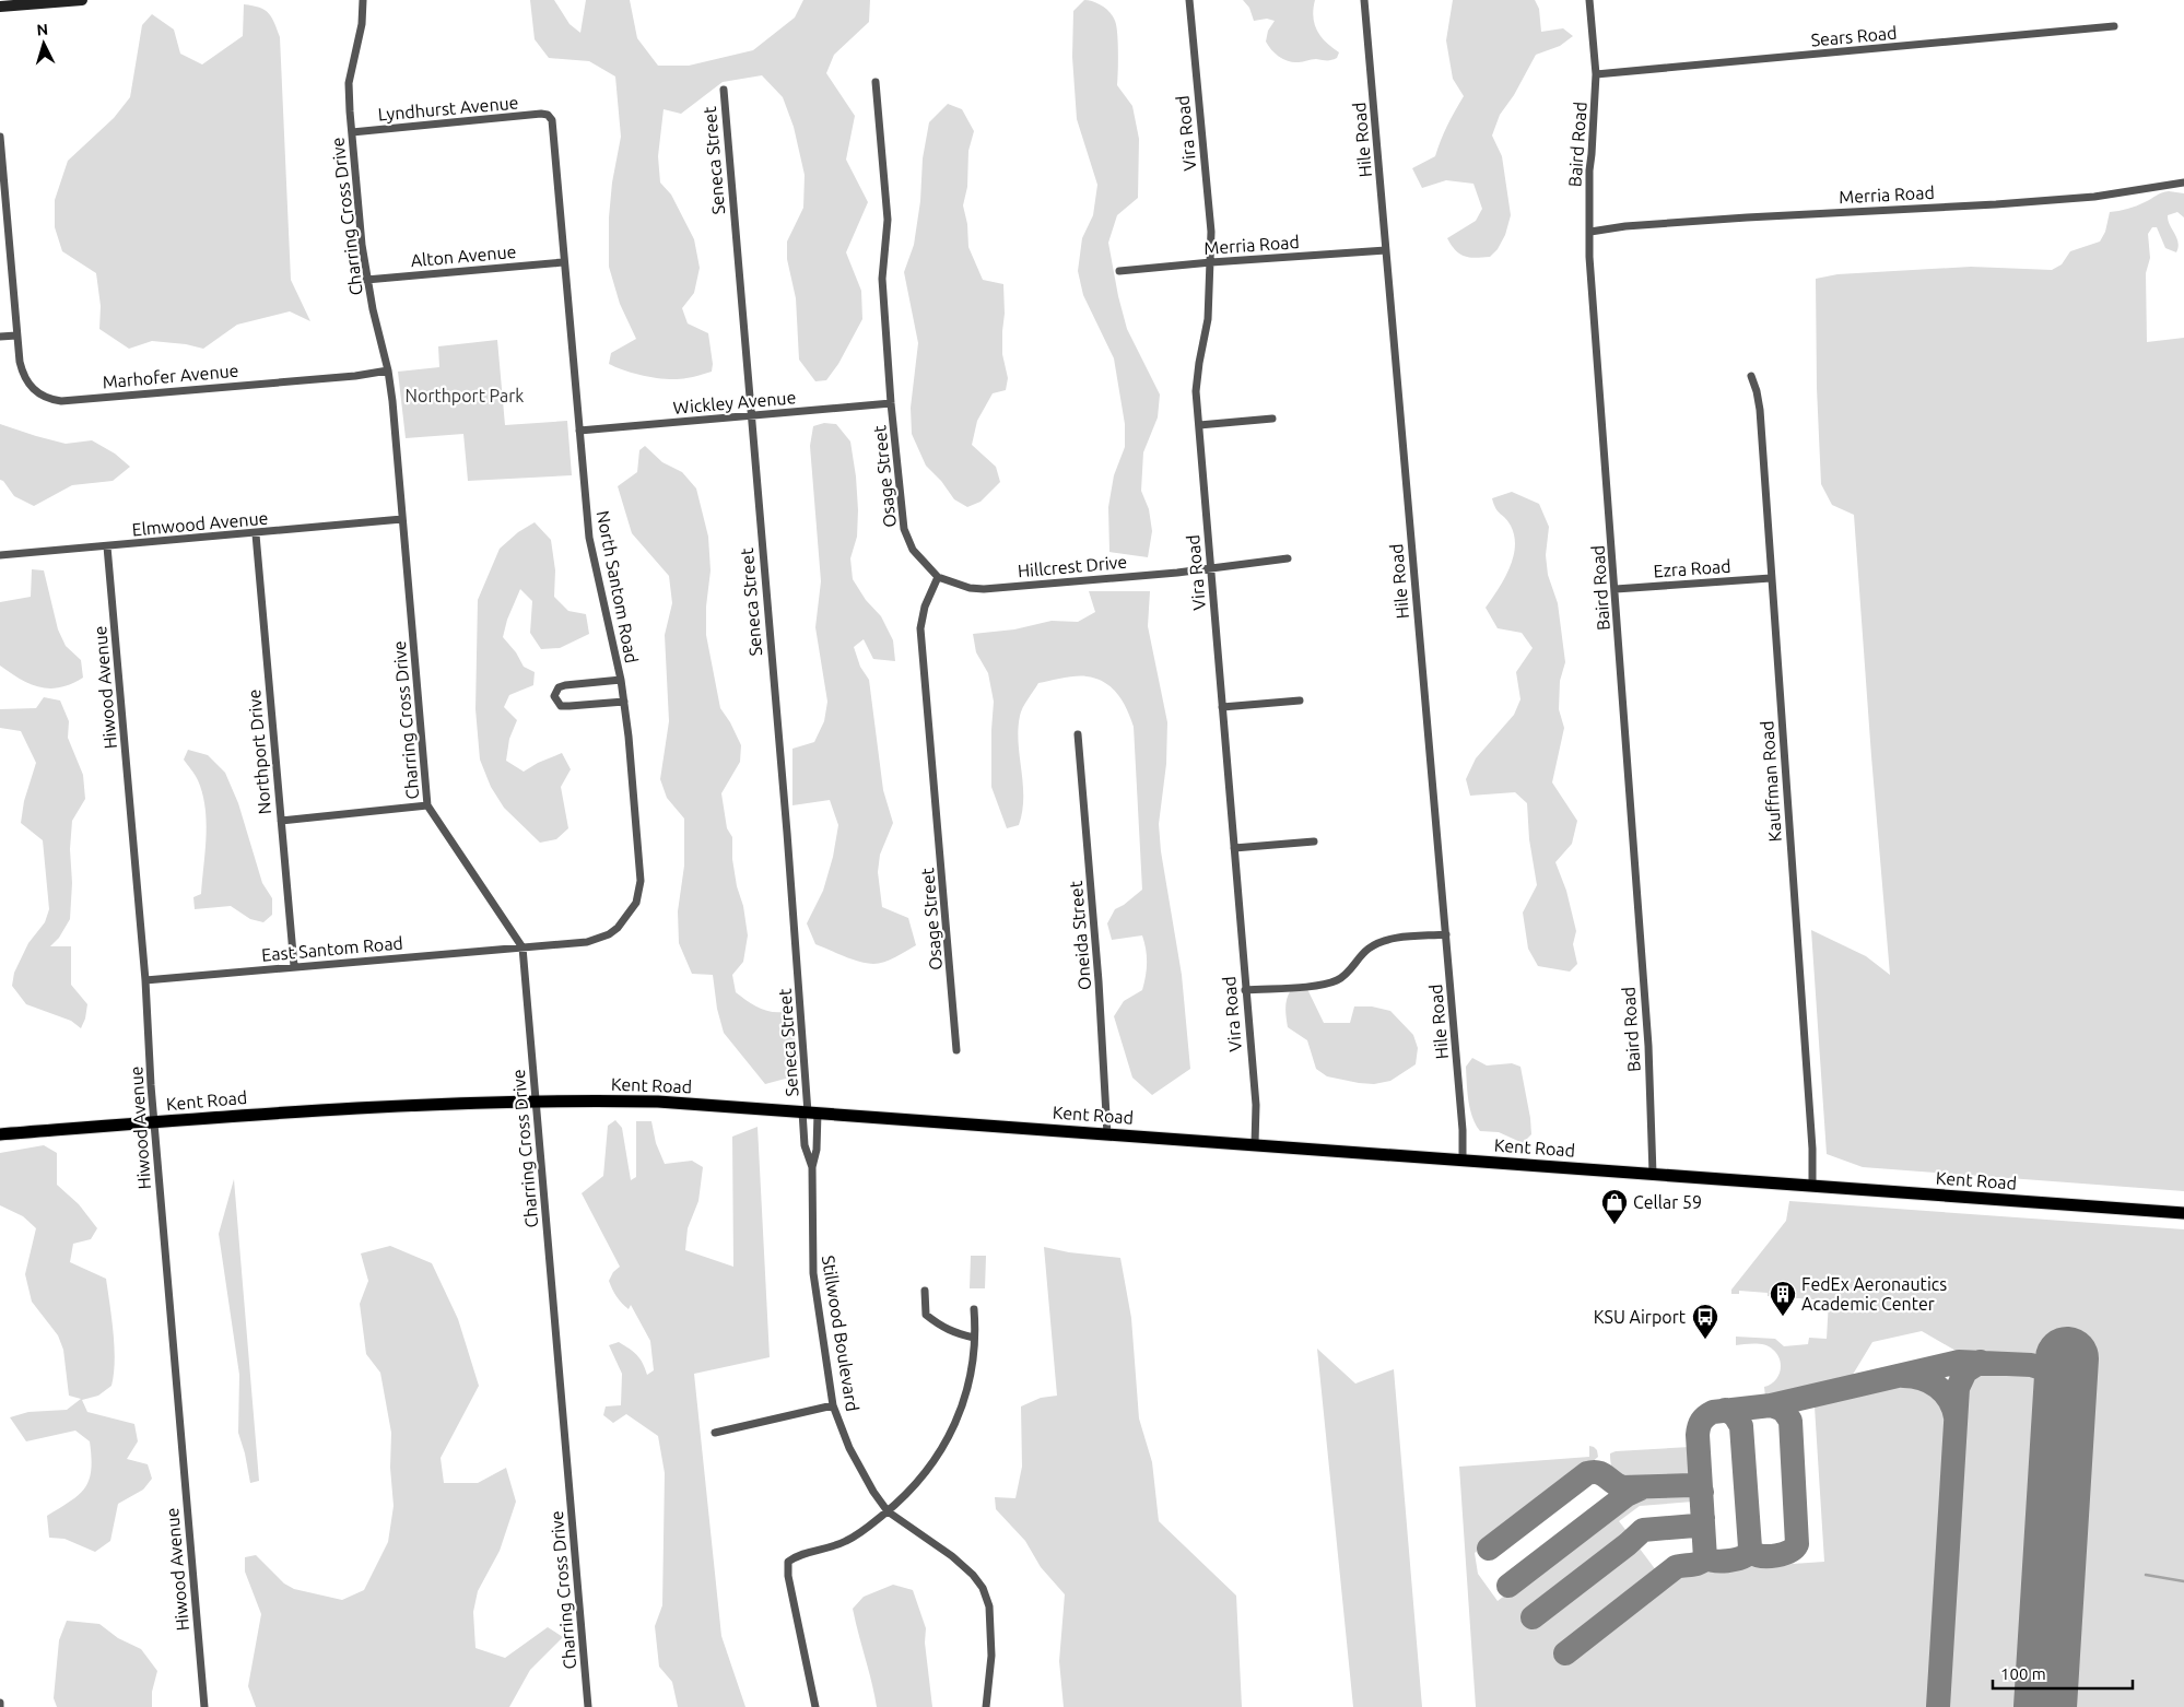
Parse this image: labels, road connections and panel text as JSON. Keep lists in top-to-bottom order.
{
  "streets": {
    "main road": ["Kent Road"],
    "street": [
      "Sears Road",
      "Lyndhurst Avenue",
      "Vira Road",
      "Hile Road",
      "Baird Road",
      "Seneca Street",
      "Merria Road",
      "Charring Cross Drive",
      "Alton Avenue",
      "Marhofer Avenue",
      "Wickley Avenue",
      "Osage Street",
      "Elmwood Avenue",
      "Hillcrest Drive",
      "Ezra Road",
      "North Santom Road",
      "Hiwood Avenue",
      "Northport Drive",
      "Kauffman Road",
      "Oneida Street",
      "East Santom Road",
      "Stillwood Boulevard"
    ]
  },
  "crossings": [
    ["Sears Road", "Baird Road"],
    ["Lyndhurst Avenue", "Charring Cross Drive"],
    ["Lyndhurst Avenue", "North Santom Road"],
    ["Vira Road", "Merria Road"],
    ["Vira Road", "Hillcrest Drive"],
    ["Vira Road", "Kent Road"],
    ["Hile Road", "Merria Road"],
    ["Hile Road", "Kent Road"],
    ["Baird Road", "Merria Road"],
    ["Baird Road", "Ezra Road"],
    ["Baird Road", "Kent Road"],
    ["Seneca Street", "Wickley Avenue"],
    ["Seneca Street", "Kent Road"],
    ["Seneca Street", "Stillwood Boulevard"],
    ["Charring Cross Drive", "Alton Avenue"],
    ["Charring Cross Drive", "Marhofer Avenue"],
    ["Charring Cross Drive", "Elmwood Avenue"],
    ["Charring Cross Drive", "North Santom Road"],
    ["Charring Cross Drive", "East Santom Road"],
    ["Charring Cross Drive", "Kent Road"],
    ["Alton Avenue", "North Santom Road"],
    ["Wickley Avenue", "Osage Street"],
    ["Wickley Avenue", "North Santom Road"],
    ["Osage Street", "Hillcrest Drive"],
    ["Elmwood Avenue", "Hiwood Avenue"],
    ["Elmwood Avenue", "Northport Drive"],
    ["Ezra Road", "Kauffman Road"],
    ["North Santom Road", "East Santom Road"],
    ["Hiwood Avenue", "East Santom Road"],
    ["Hiwood Avenue", "Kent Road"],
    ["Northport Drive", "East Santom Road"],
    ["Kauffman Road", "Kent Road"],
    ["Oneida Street", "Kent Road"],
    ["Kent Road", "Stillwood Boulevard"]
  ],
  "parks": ["Northport Park"],
  "places": {
    "shop": ["Cellar 59"],
    "building": ["FedEx Aeronautics Academic Center"],
    "bus stop": ["KSU Airport"]
  },
  "scale_bar": "100 m",
  "north": "top"
}
